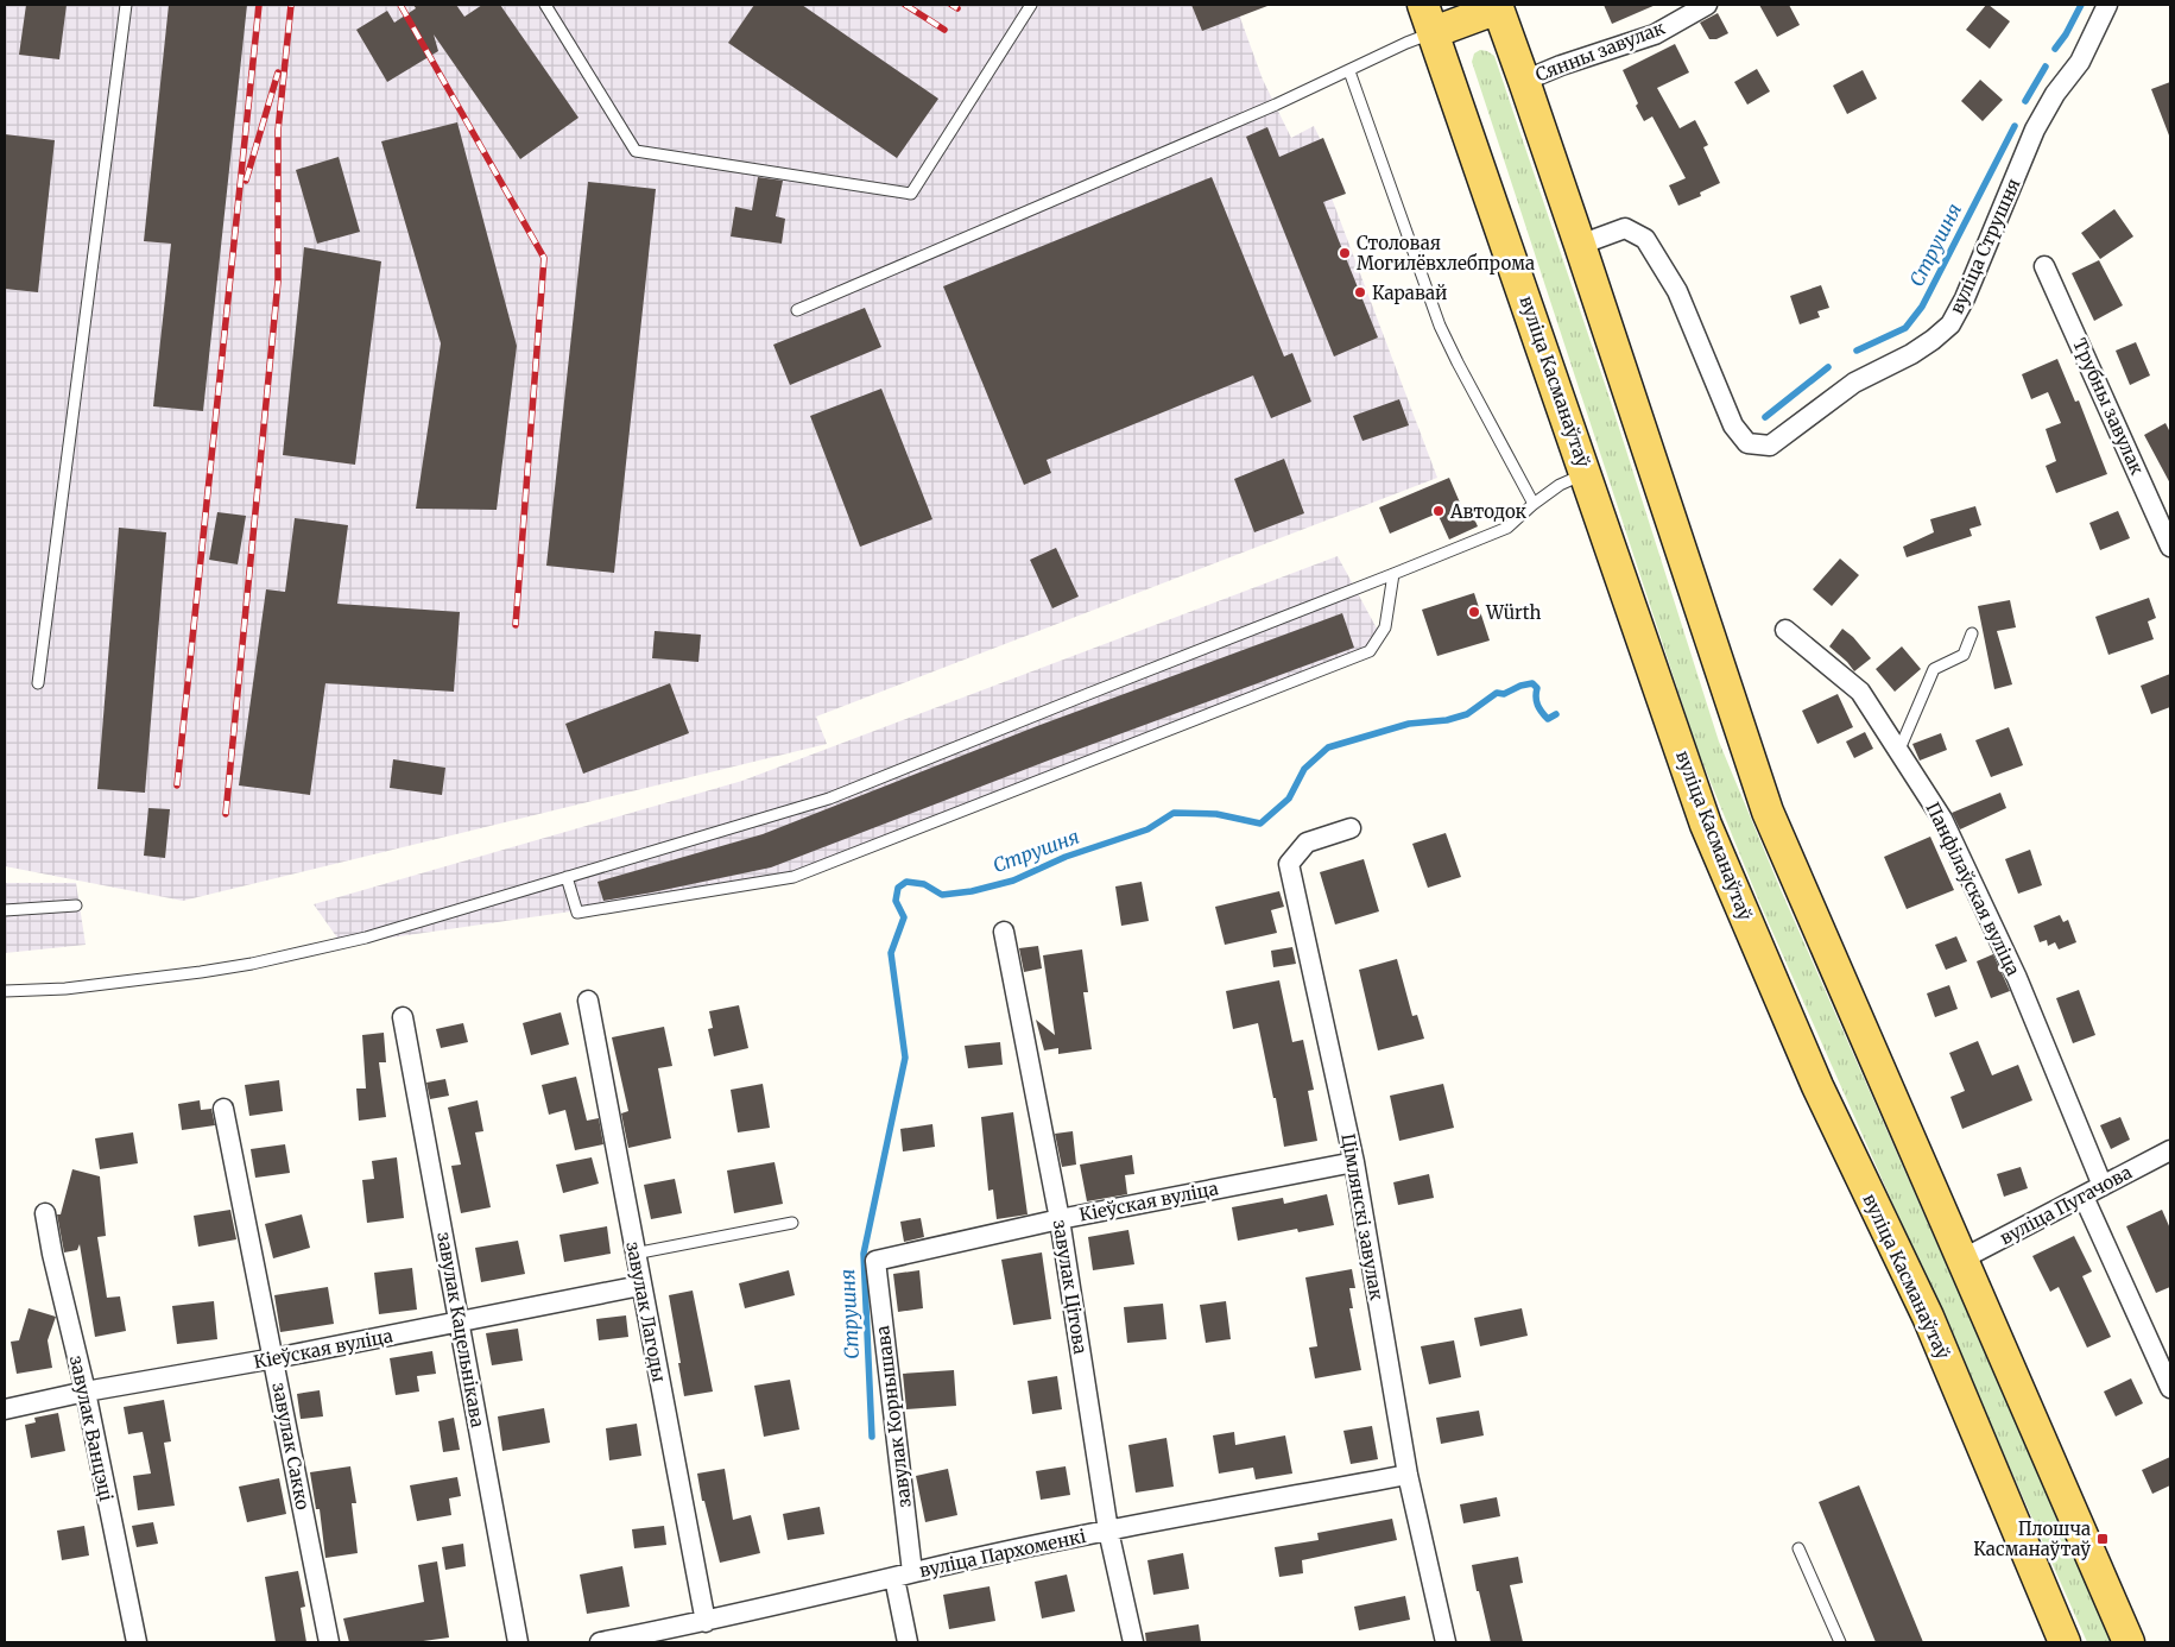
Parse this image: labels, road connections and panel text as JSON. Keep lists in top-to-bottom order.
{
  "streets": {
    "main road": ["вуліца Касманаўтаў"],
    "street": [
      "Сянны завулак",
      "вуліца Струшня",
      "Трубны завулак",
      "Панфілаўская вуліца",
      "Кіеўская вуліца",
      "вуліца Пугачова",
      "Цімлянскі завулак",
      "завулак Цітова",
      "завулак Лагоды",
      "завулак Кацельнікава",
      "завулак Корнышава",
      "завулак Ванцэці",
      "завулак Сакко",
      "вуліца Пархоменкі"
    ]
  },
  "crossings": [
    ["Панфілаўская вуліца", "вуліца Пугачова"],
    ["Кіеўская вуліца", "Цімлянскі завулак"],
    ["Кіеўская вуліца", "завулак Цітова"],
    ["Кіеўская вуліца", "завулак Лагоды"],
    ["Кіеўская вуліца", "завулак Кацельнікава"],
    ["Кіеўская вуліца", "завулак Корнышава"],
    ["Кіеўская вуліца", "завулак Ванцэці"],
    ["Кіеўская вуліца", "завулак Сакко"],
    ["Цімлянскі завулак", "вуліца Пархоменкі"],
    ["завулак Цітова", "вуліца Пархоменкі"],
    ["завулак Лагоды", "вуліца Пархоменкі"],
    ["завулак Корнышава", "вуліца Пархоменкі"]
  ],
  "water": ["Струшня"],
  "places": {
    "other": [
      "Столовая Могилёвхлебпрома",
      "Каравай",
      "Автодок",
      "Würth"
    ],
    "transit": ["Плошча Касманаўтаў"]
  }
}
